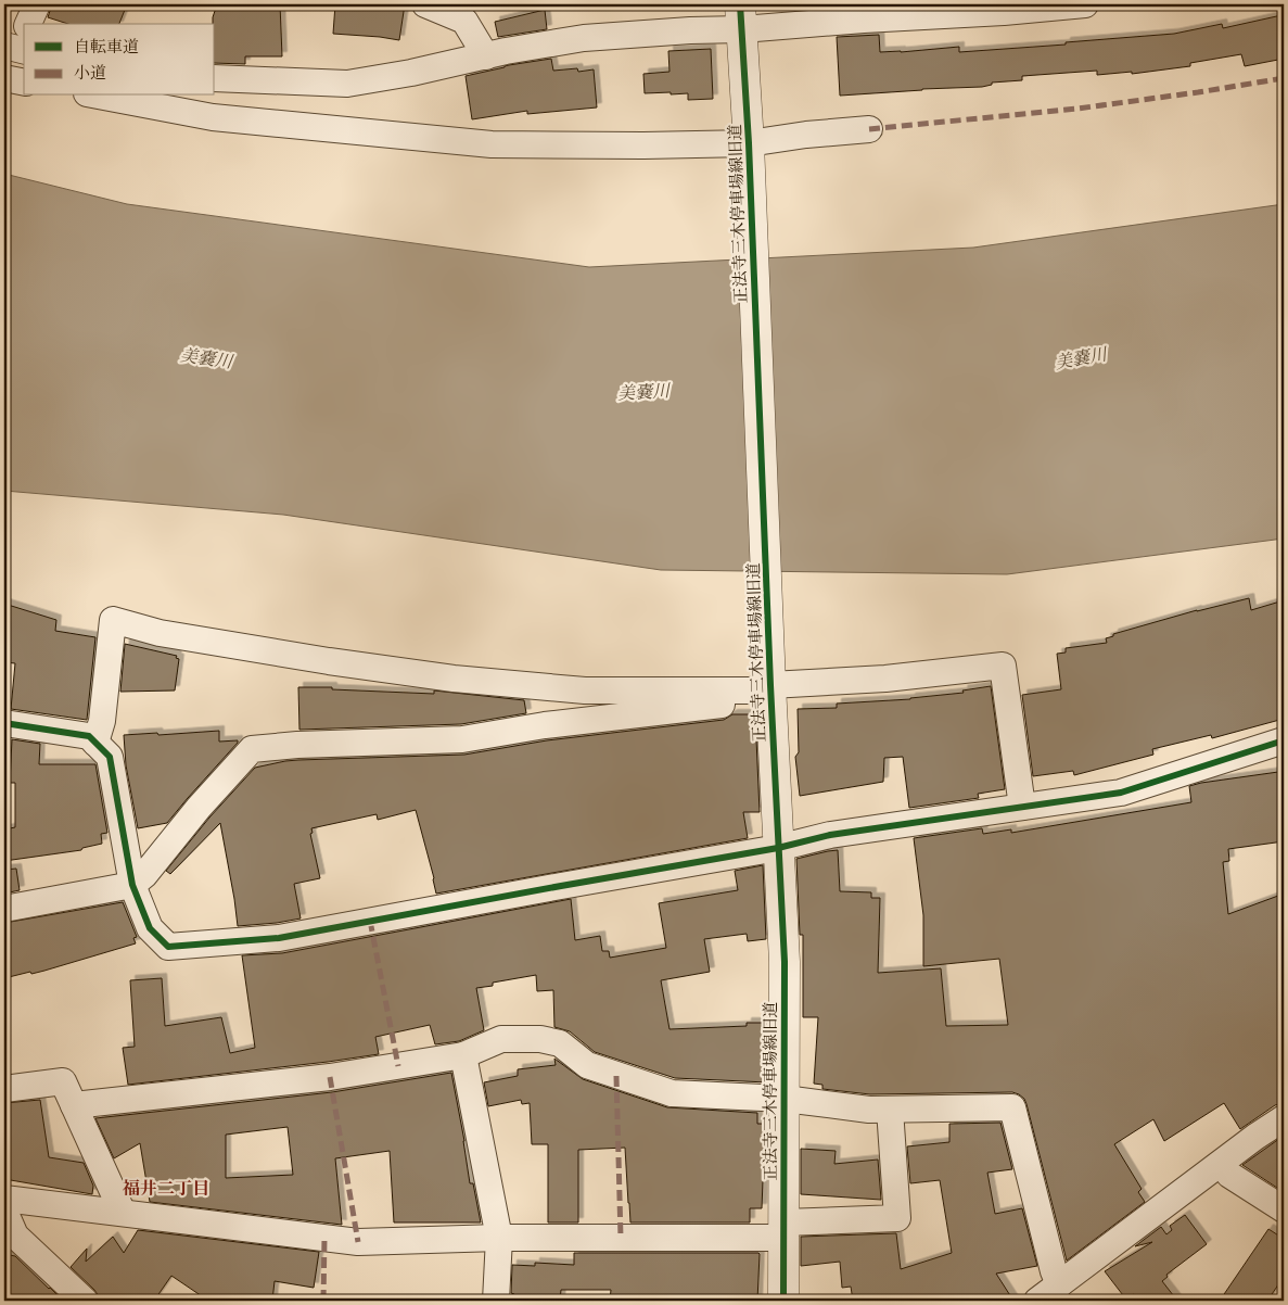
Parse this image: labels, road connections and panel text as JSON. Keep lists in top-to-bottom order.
{
  "streets": {
    "street": ["正法寺三木停車場線旧道"]
  },
  "districts": ["福井二丁目"],
  "water": ["美嚢川"],
  "legend": ["自転車道", "小道"]
}
